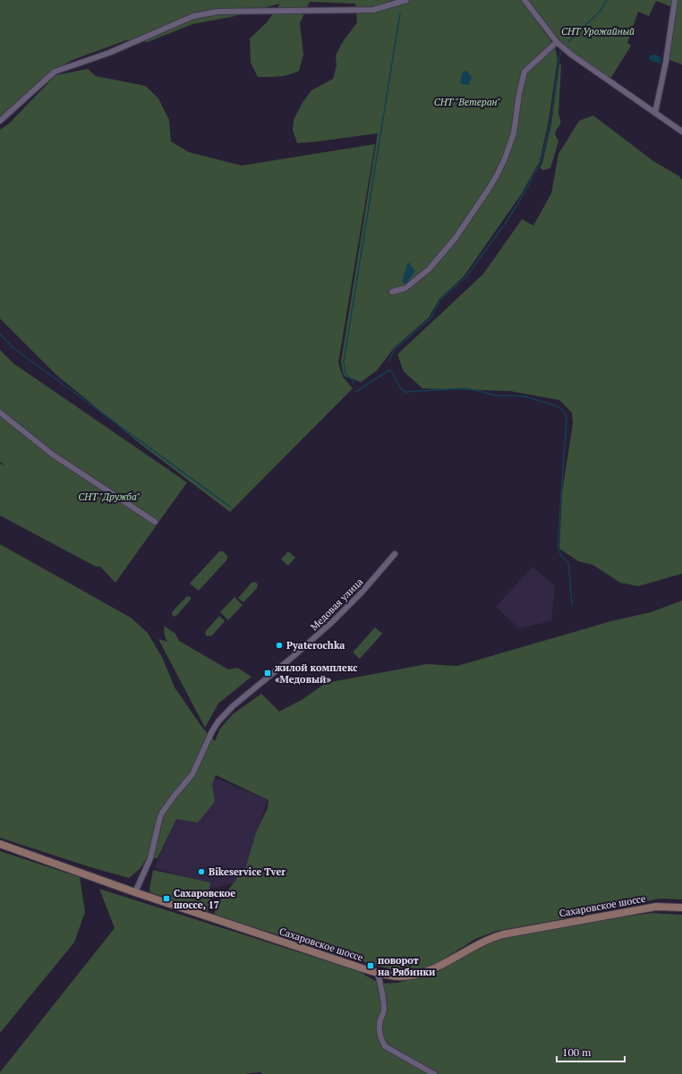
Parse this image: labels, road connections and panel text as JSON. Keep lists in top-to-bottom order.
{
  "streets": {
    "main road": ["Сахаровское шоссе"],
    "street": ["Медовая улица"]
  },
  "crossings": [
    ["Медовая улица", "Сахаровское шоссе"]
  ],
  "parks": ["СНТ Урожайный", "СНТ \"Ветеран\"", "СНТ \"Дружба\""],
  "places": {
    "other": ["Pyaterochka", "Bikeservice Tver"],
    "transit": ["жилой комплекс «Медовый»", "Сахаровское шоссе, 17", "поворот на Рябинки"]
  },
  "scale_bar": "100 m"
}
